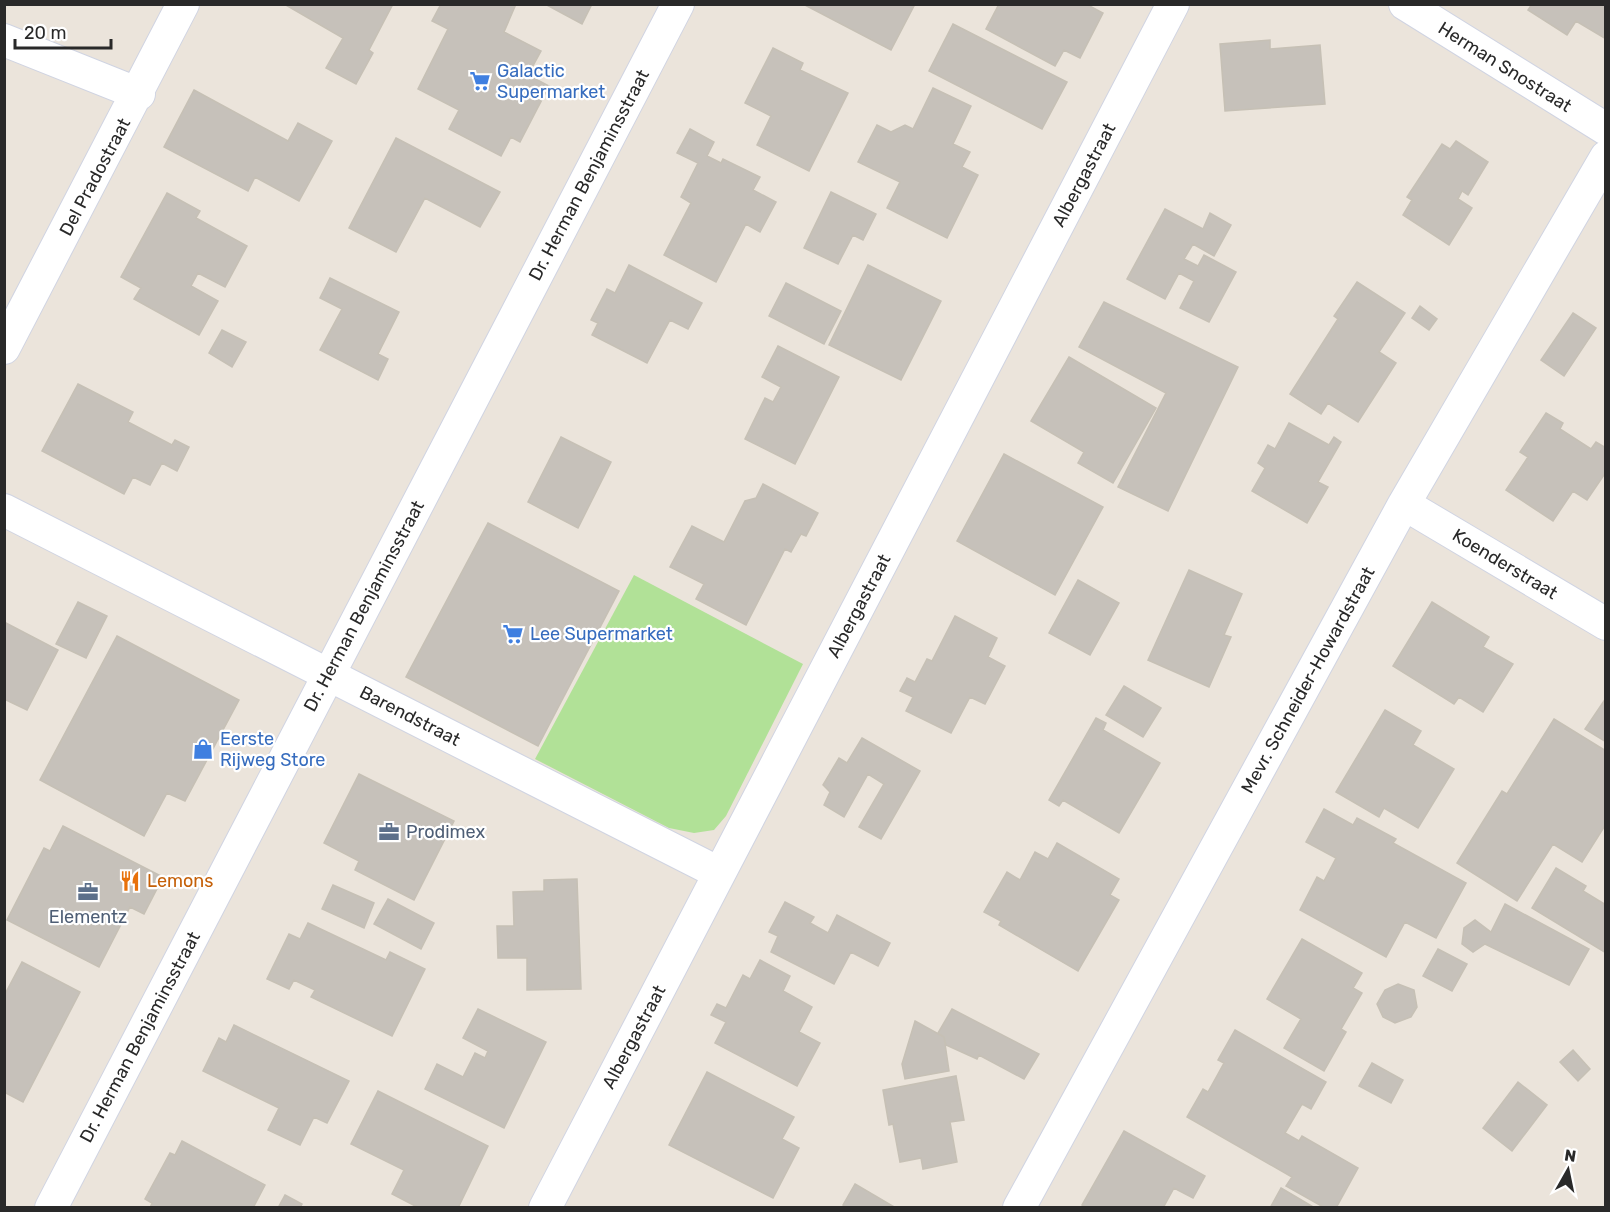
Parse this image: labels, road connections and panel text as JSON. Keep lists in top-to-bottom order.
{
  "streets": {
    "street": [
      "Herman Snostraat",
      "Dr. Herman Benjaminsstraat",
      "Albergastraat",
      "Del Pradostraat",
      "Koenderstraat",
      "Mevr. Schneider-Howardstraat",
      "Barendstraat"
    ]
  },
  "crossings": [
    ["Dr. Herman Benjaminsstraat", "Barendstraat"],
    ["Albergastraat", "Barendstraat"],
    ["Koenderstraat", "Mevr. Schneider-Howardstraat"]
  ],
  "places": {
    "supermarket": ["Galactic Supermarket", "Lee Supermarket"],
    "shop": ["Eerste Rijweg Store"],
    "office": ["Prodimex", "Elementz"],
    "restaurant": ["Lemons"]
  },
  "scale_bar": "20 m",
  "north": "top"
}
